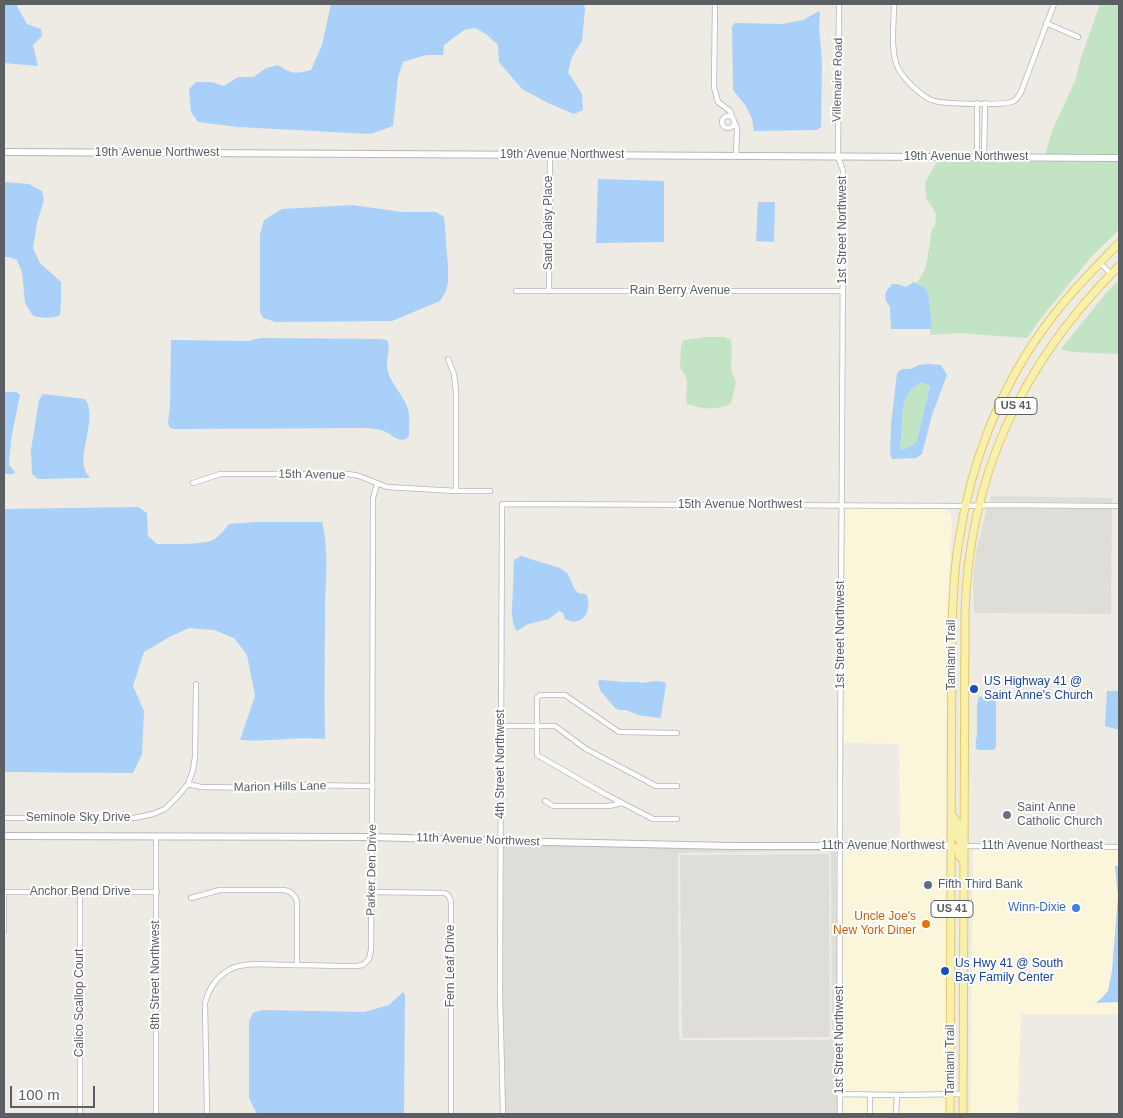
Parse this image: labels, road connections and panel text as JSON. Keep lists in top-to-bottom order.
{
  "streets": {
    "main road": ["US 41", "Tamiami Trail"],
    "street": [
      "Villemaire Road",
      "19th Avenue Northwest",
      "Sand Daisy Place",
      "1st Street Northwest",
      "Rain Berry Avenue",
      "15th Avenue",
      "15th Avenue Northwest",
      "4th Street Northwest",
      "Marion Hills Lane",
      "Seminole Sky Drive",
      "11th Avenue Northwest",
      "11th Avenue Northeast",
      "Parker Den Drive",
      "Anchor Bend Drive",
      "Fern Leaf Drive",
      "8th Street Northwest",
      "Calico Scallop Court"
    ]
  },
  "crossings": [
    ["Villemaire Road", "19th Avenue Northwest"],
    ["Villemaire Road", "1st Street Northwest"],
    ["19th Avenue Northwest", "Sand Daisy Place"],
    ["19th Avenue Northwest", "1st Street Northwest"],
    ["Sand Daisy Place", "Rain Berry Avenue"],
    ["1st Street Northwest", "Rain Berry Avenue"],
    ["1st Street Northwest", "15th Avenue Northwest"],
    ["1st Street Northwest", "11th Avenue Northwest"],
    ["15th Avenue", "Parker Den Drive"],
    ["15th Avenue Northwest", "Tamiami Trail"],
    ["15th Avenue Northwest", "4th Street Northwest"],
    ["Tamiami Trail", "11th Avenue Northwest"],
    ["Tamiami Trail", "11th Avenue Northeast"],
    ["4th Street Northwest", "11th Avenue Northwest"],
    ["Marion Hills Lane", "Seminole Sky Drive"],
    ["Marion Hills Lane", "Parker Den Drive"],
    ["11th Avenue Northwest", "Parker Den Drive"],
    ["11th Avenue Northwest", "8th Street Northwest"],
    ["Parker Den Drive", "Fern Leaf Drive"],
    ["Anchor Bend Drive", "8th Street Northwest"],
    ["Anchor Bend Drive", "Calico Scallop Court"]
  ],
  "places": [
    "US Highway 41 @ Saint Anne's Church",
    "Saint Anne Catholic Church",
    "Fifth Third Bank",
    "Winn-Dixie",
    "Uncle Joe's New York Diner",
    "Us Hwy 41 @ South Bay Family Center"
  ],
  "scale_bar": "100 m"
}
